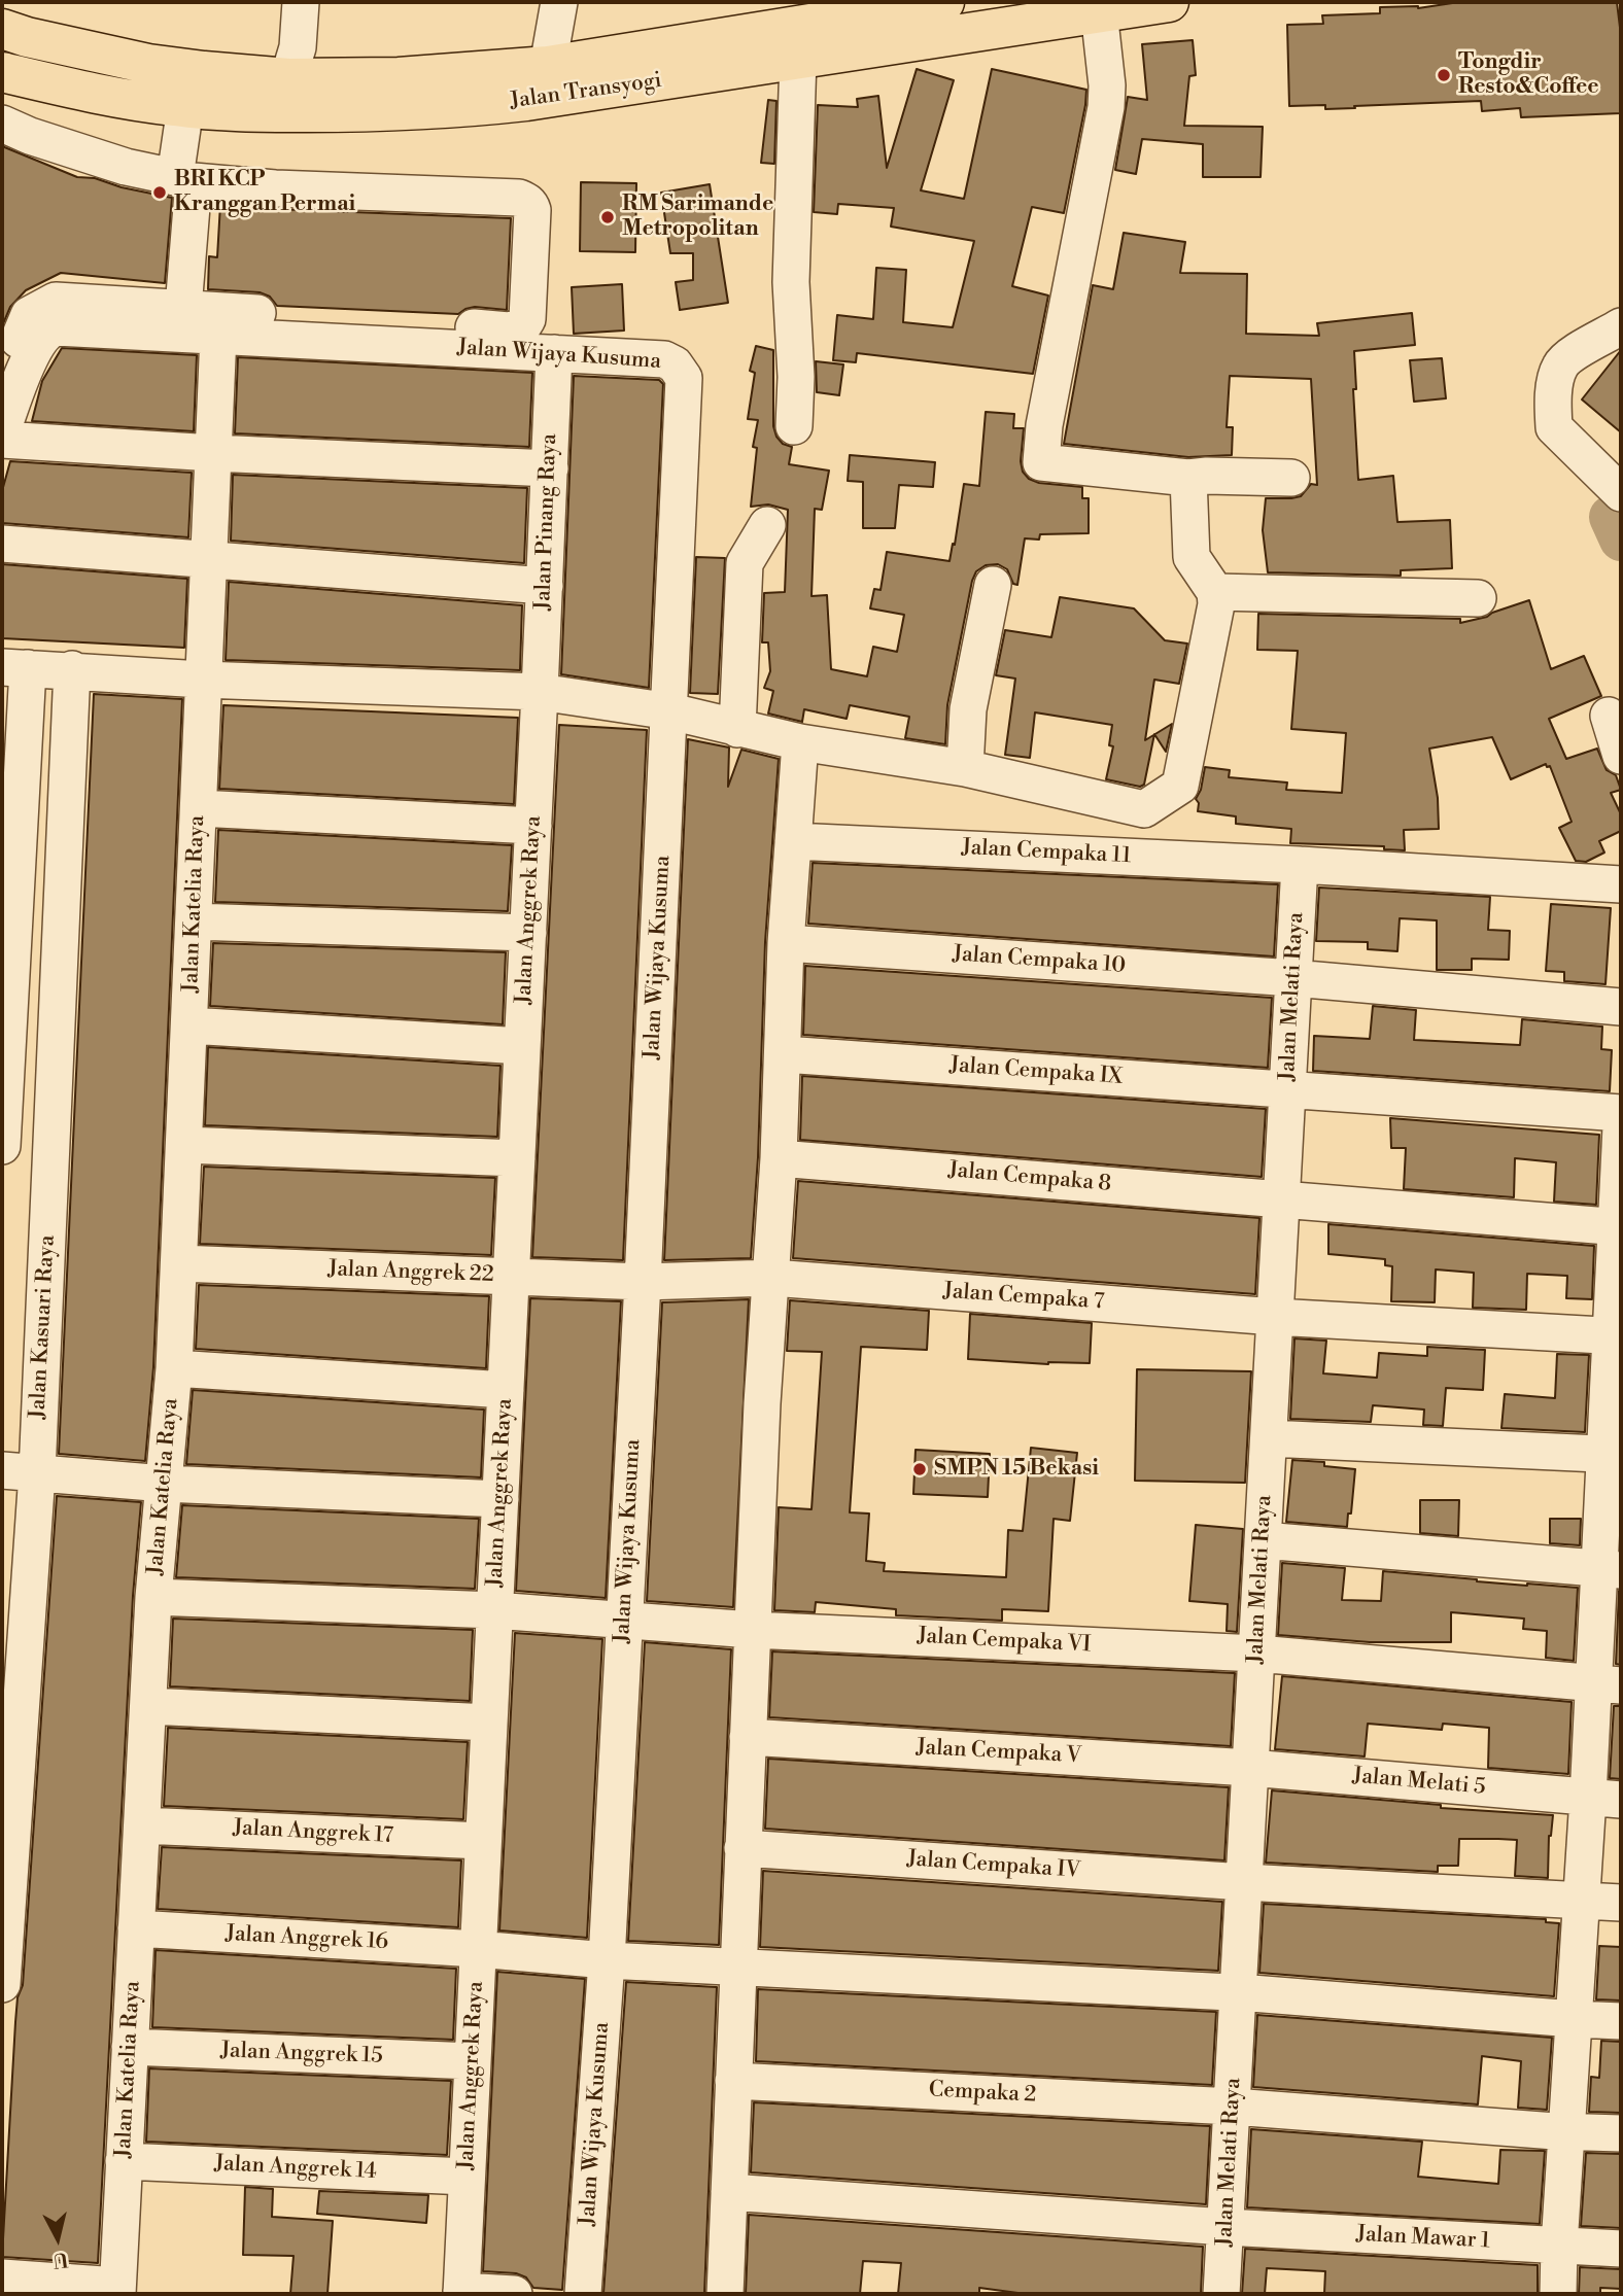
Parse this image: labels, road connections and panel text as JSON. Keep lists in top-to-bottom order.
{
  "streets": {
    "highway": ["Jalan Transyogi"],
    "street": [
      "Jalan Wijaya Kusuma",
      "Jalan Pinang Raya",
      "Jalan Cempaka 11",
      "Jalan Katelia Raya",
      "Jalan Anggrek Raya",
      "Jalan Cempaka 10",
      "Jalan Melati Raya",
      "Jalan Cempaka IX",
      "Jalan Cempaka 8",
      "Jalan Anggrek 22",
      "Jalan Cempaka 7",
      "Jalan Kasuari Raya",
      "Jalan Cempaka VI",
      "Jalan Cempaka V",
      "Jalan Melati 5",
      "Jalan Anggrek 17",
      "Jalan Cempaka IV",
      "Jalan Anggrek 16",
      "Jalan Anggrek 15",
      "Cempaka 2",
      "Jalan Anggrek 14",
      "Jalan Mawar 1"
    ]
  },
  "crossings": [
    ["Jalan Wijaya Kusuma", "Jalan Pinang Raya"],
    ["Jalan Wijaya Kusuma", "Jalan Katelia Raya"],
    ["Jalan Wijaya Kusuma", "Jalan Anggrek 22"],
    ["Jalan Wijaya Kusuma", "Jalan Cempaka VI"],
    ["Jalan Wijaya Kusuma", "Jalan Anggrek 16"],
    ["Jalan Pinang Raya", "Jalan Anggrek Raya"],
    ["Jalan Cempaka 11", "Jalan Melati Raya"],
    ["Jalan Katelia Raya", "Jalan Anggrek 22"],
    ["Jalan Katelia Raya", "Jalan Cempaka VI"],
    ["Jalan Katelia Raya", "Jalan Anggrek 17"],
    ["Jalan Katelia Raya", "Jalan Anggrek 16"],
    ["Jalan Katelia Raya", "Jalan Anggrek 15"],
    ["Jalan Katelia Raya", "Jalan Anggrek 14"],
    ["Jalan Anggrek Raya", "Jalan Anggrek 22"],
    ["Jalan Anggrek Raya", "Jalan Cempaka VI"],
    ["Jalan Anggrek Raya", "Jalan Anggrek 17"],
    ["Jalan Anggrek Raya", "Jalan Anggrek 16"],
    ["Jalan Anggrek Raya", "Jalan Anggrek 15"],
    ["Jalan Anggrek Raya", "Jalan Anggrek 14"],
    ["Jalan Cempaka 10", "Jalan Melati Raya"],
    ["Jalan Melati Raya", "Jalan Cempaka IX"],
    ["Jalan Melati Raya", "Jalan Cempaka 8"],
    ["Jalan Melati Raya", "Jalan Cempaka 7"],
    ["Jalan Melati Raya", "Jalan Cempaka VI"],
    ["Jalan Melati Raya", "Jalan Cempaka V"],
    ["Jalan Melati Raya", "Jalan Melati 5"],
    ["Jalan Melati Raya", "Jalan Cempaka IV"],
    ["Jalan Melati Raya", "Jalan Anggrek 16"],
    ["Jalan Melati Raya", "Cempaka 2"],
    ["Jalan Melati Raya", "Jalan Mawar 1"],
    ["Jalan Anggrek 22", "Jalan Cempaka 7"],
    ["Jalan Cempaka V", "Jalan Melati 5"]
  ],
  "places": [
    "Tongdir Resto&Coffee",
    "BRI KCP Kranggan Permai",
    "RM Sarimande Metropolitan",
    "SMPN 15 Bekasi"
  ],
  "north": "bottom"
}
